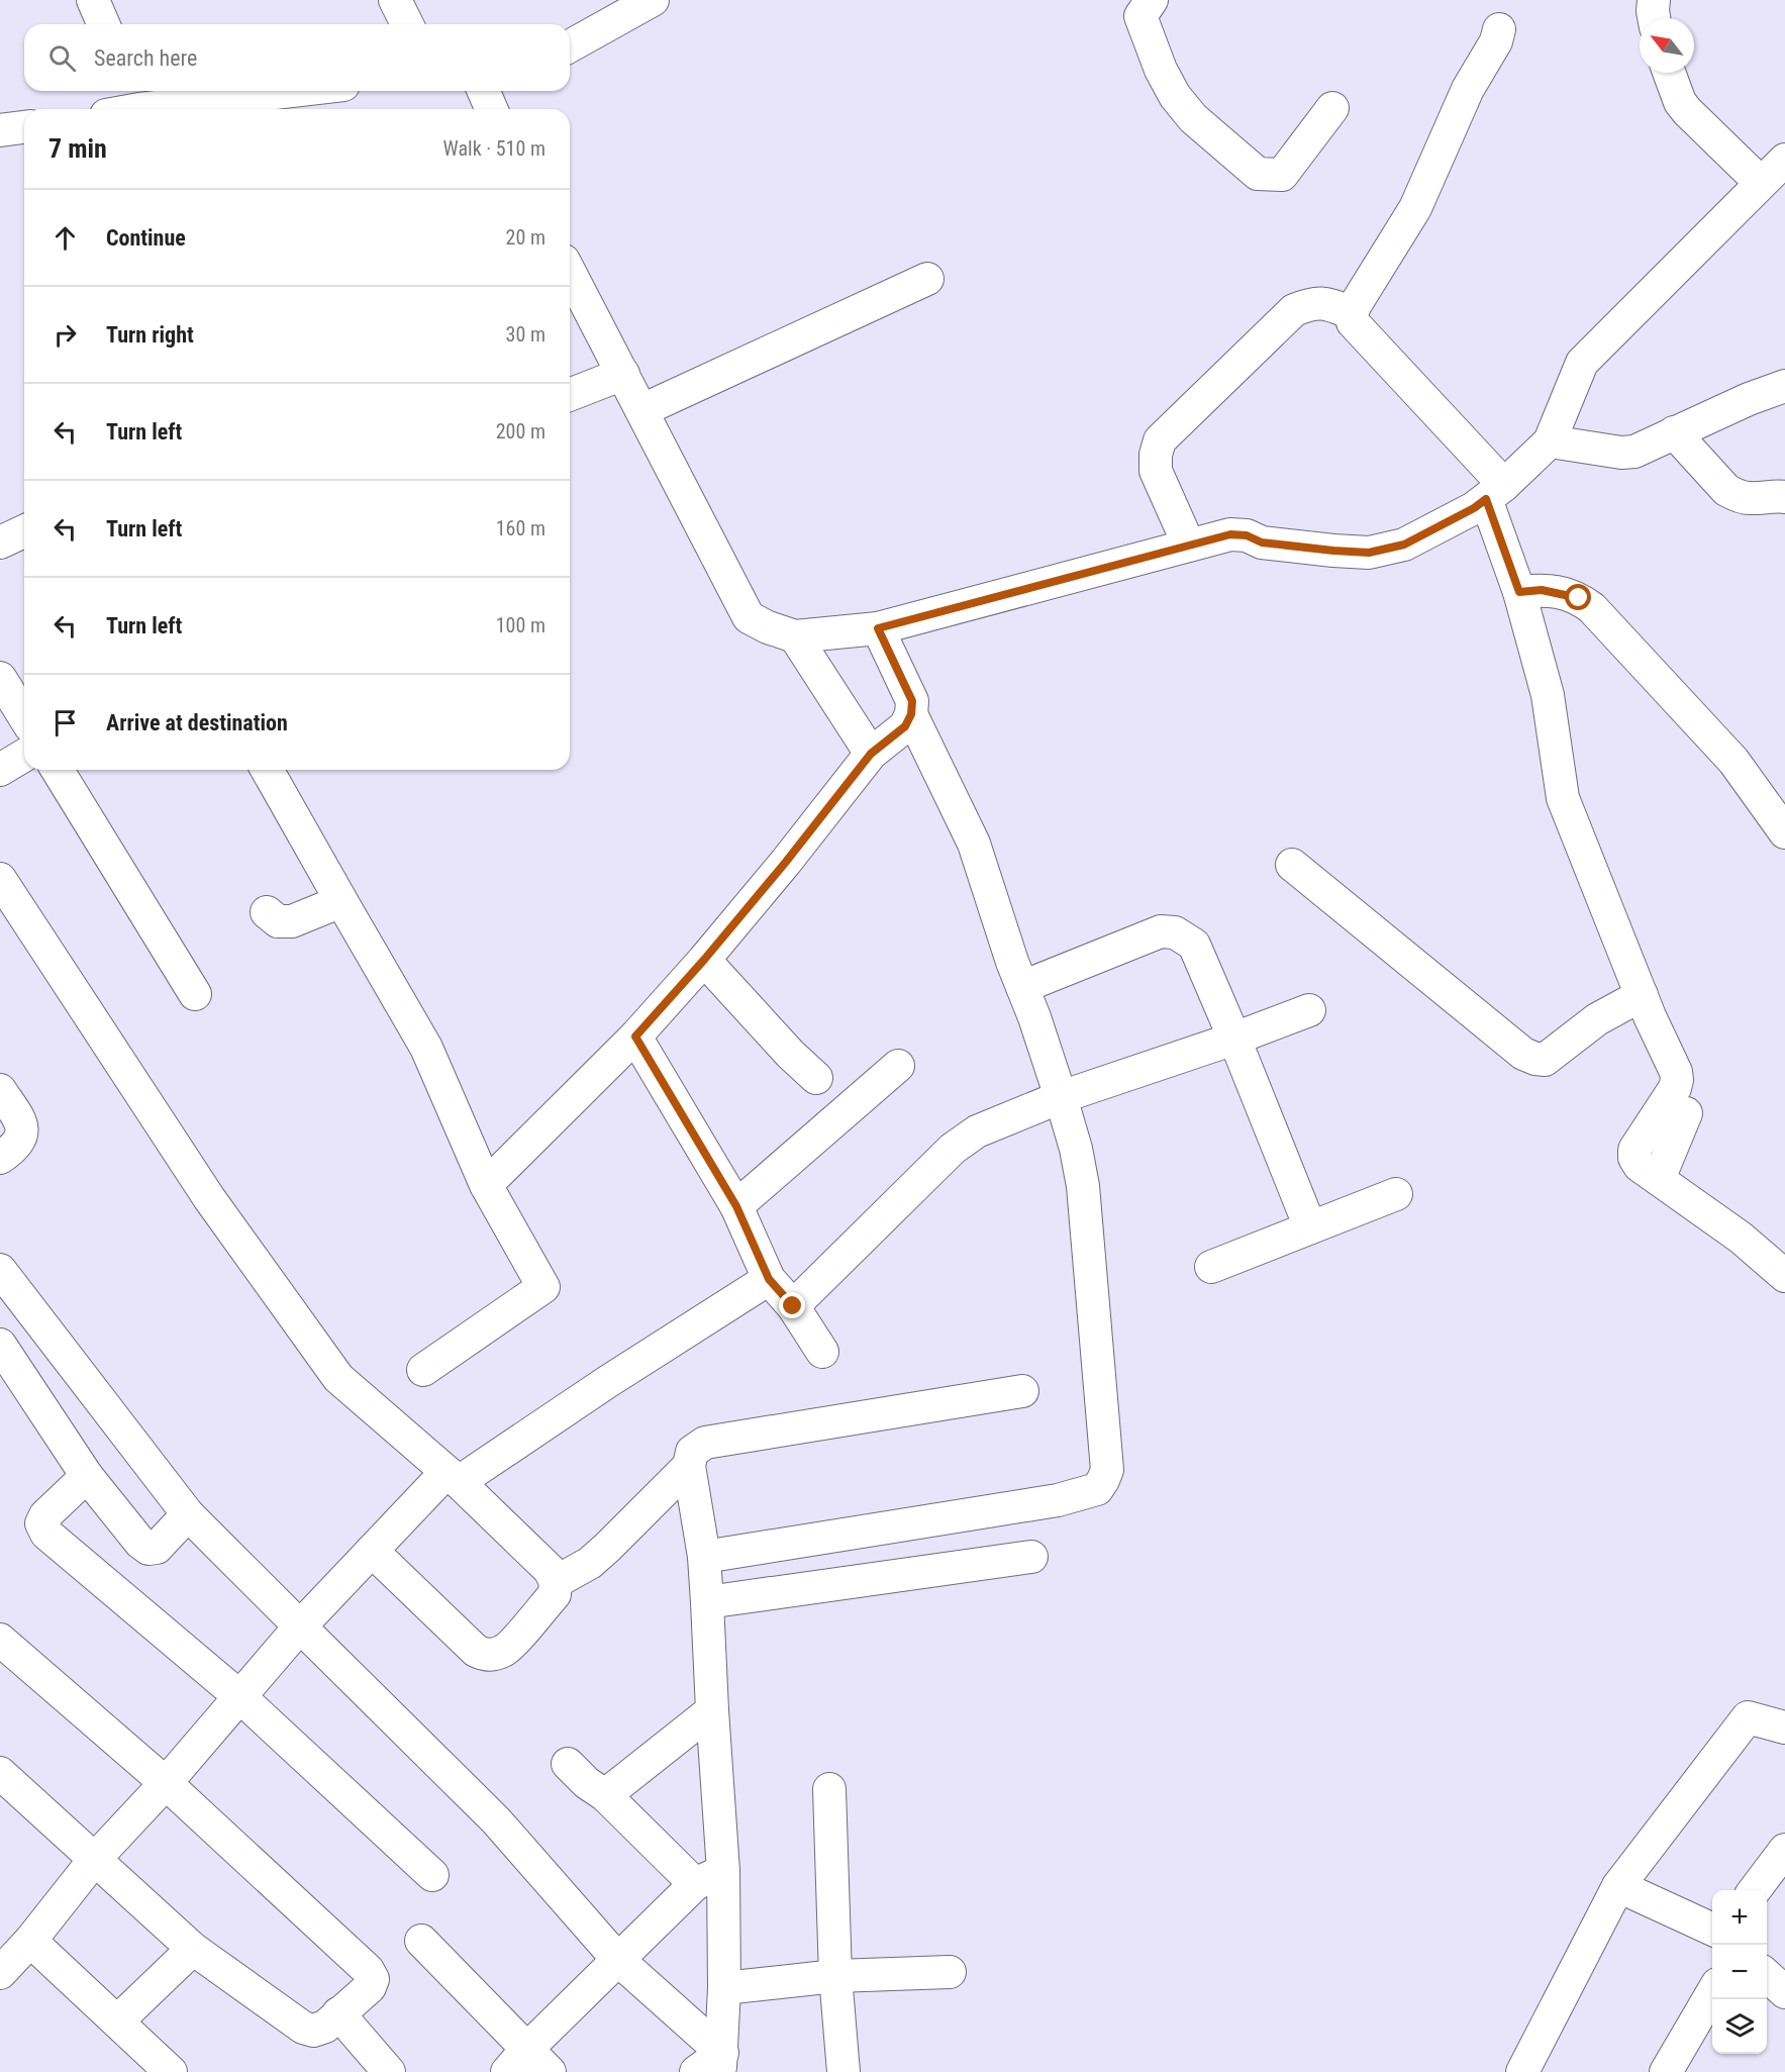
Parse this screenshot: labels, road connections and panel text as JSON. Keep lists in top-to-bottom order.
{
  "north": "top left",
  "page": {
    "search": "Search here",
    "heading": ["7 min", "Walk · 510 m"],
    "list": [
      ["Continue", "20 m"],
      ["Turn right", "30 m"],
      ["Turn left", "200 m"],
      ["Turn left", "160 m"],
      ["Turn left", "100 m"],
      "Arrive at destination"
    ],
    "map_buttons": ["+", "−"]
  }
}
